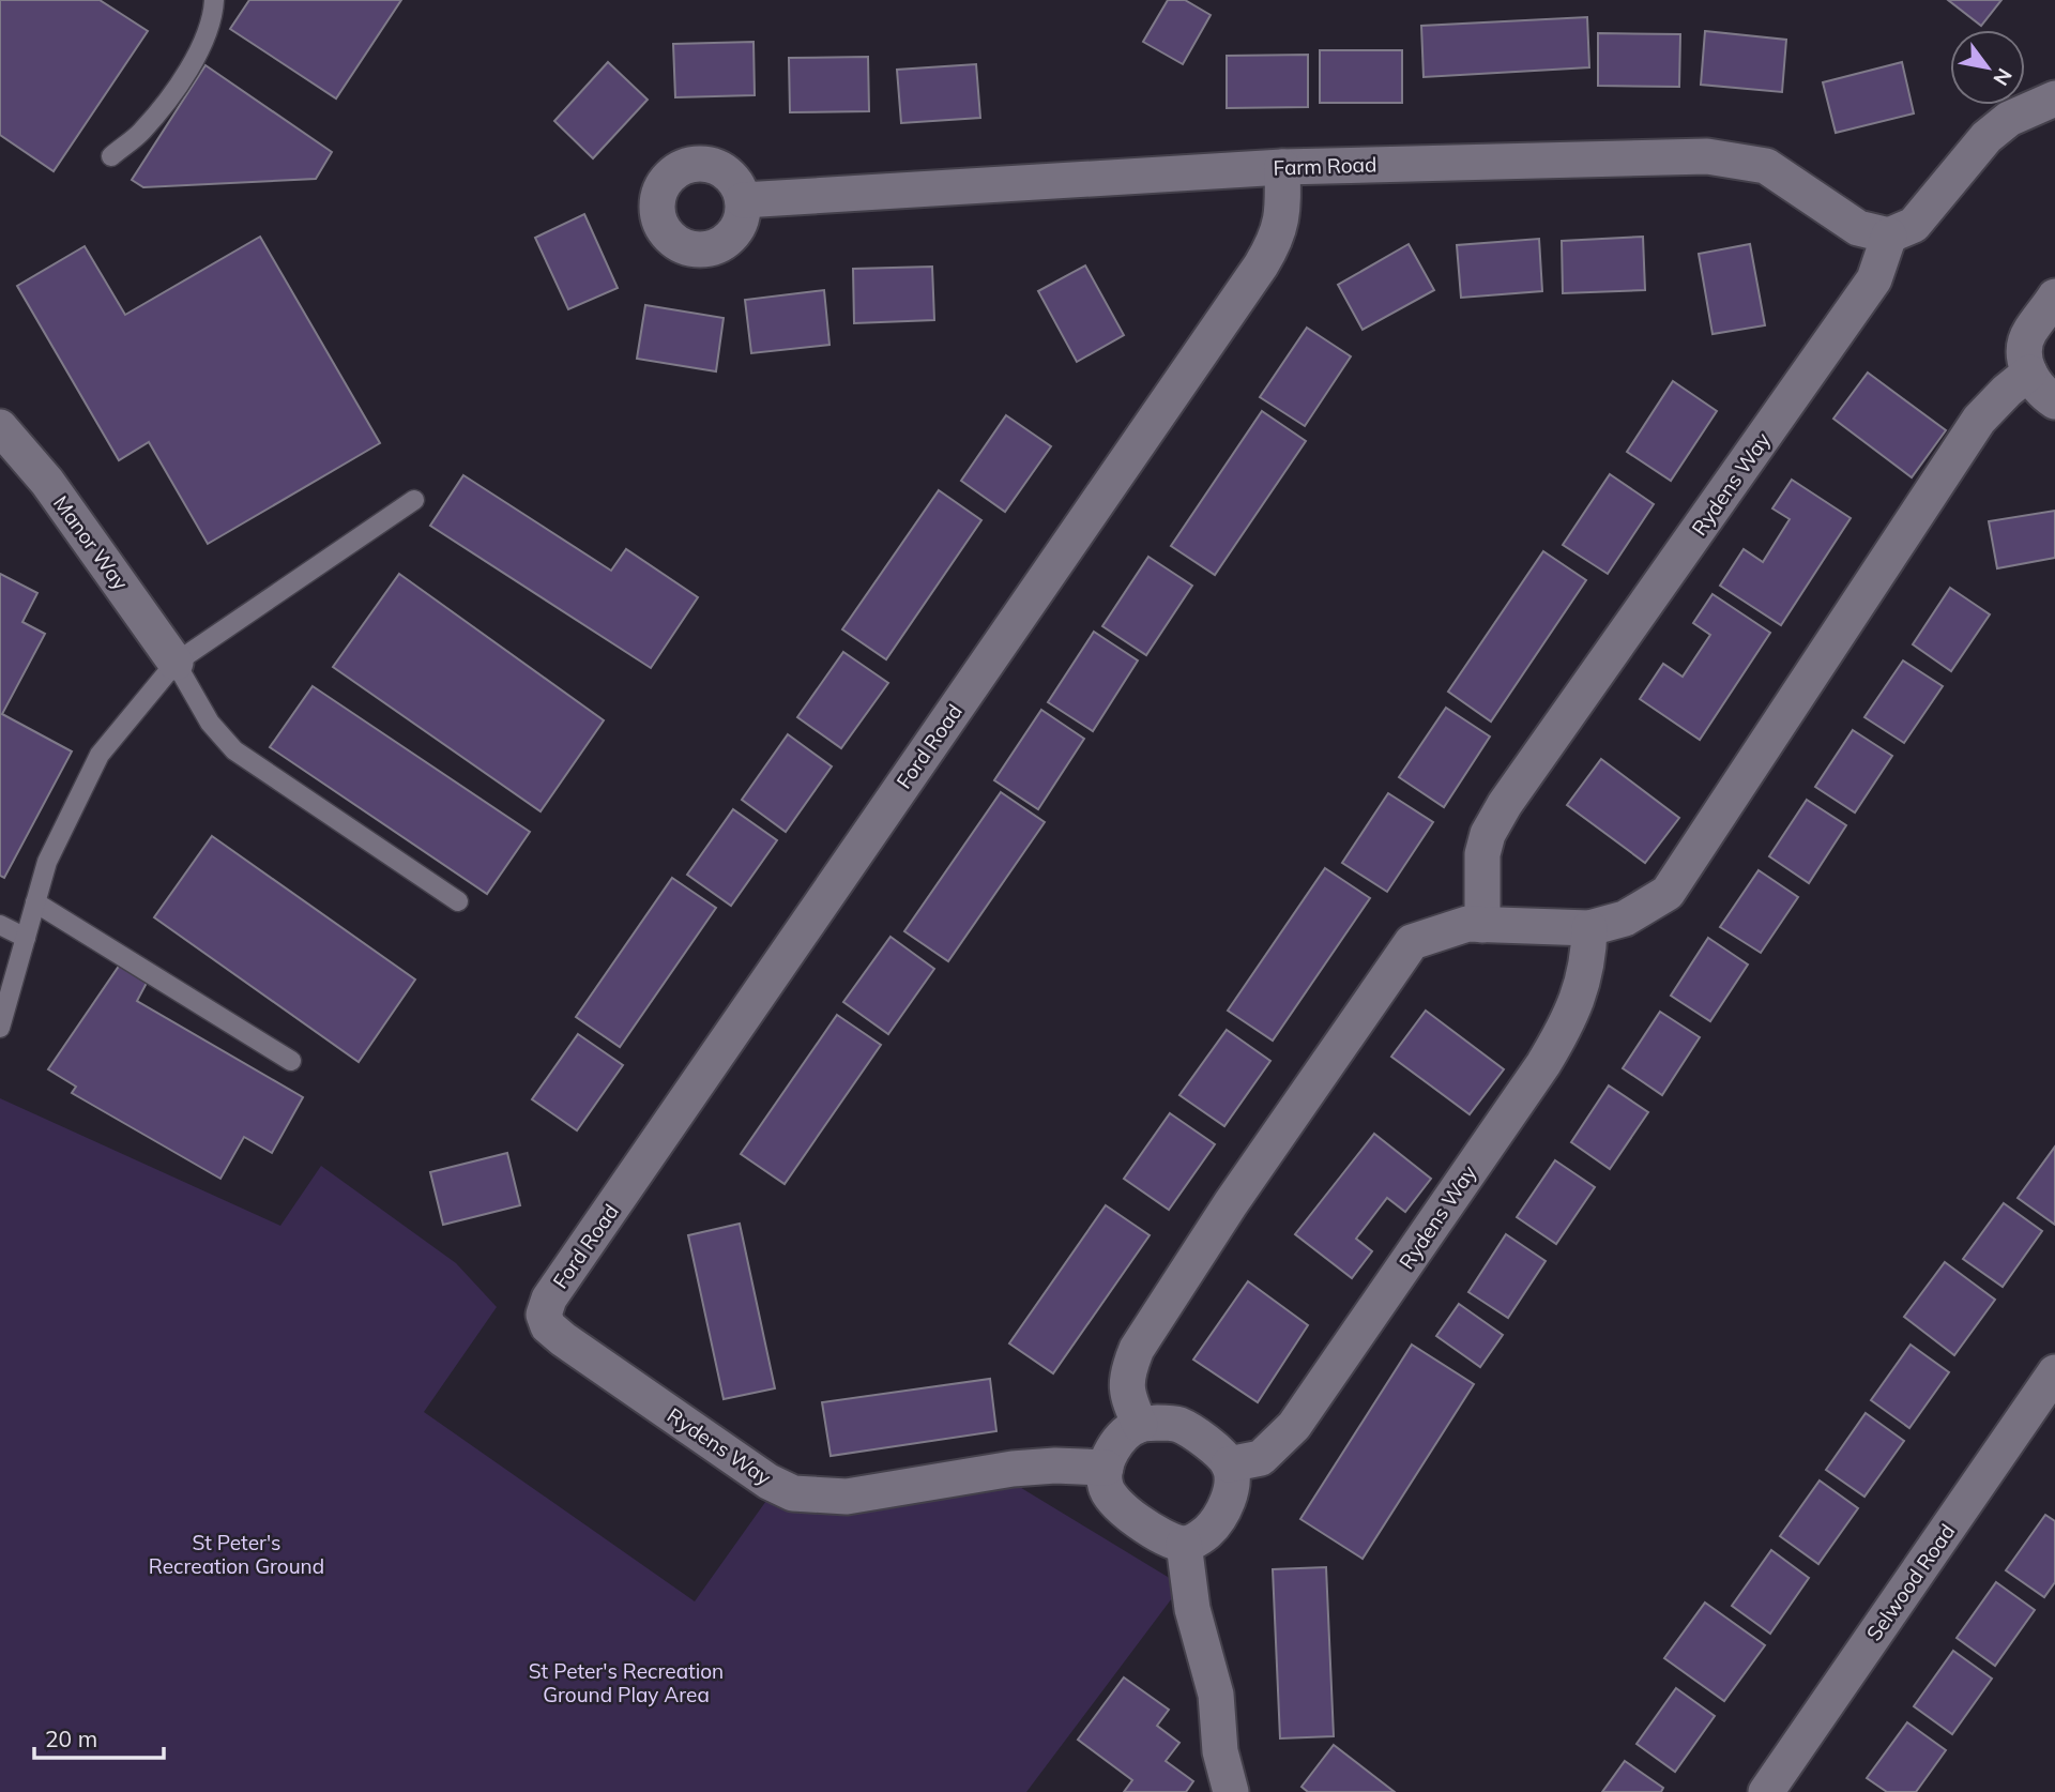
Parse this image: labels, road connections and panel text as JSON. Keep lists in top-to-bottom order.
{
  "streets": {
    "street": [
      "Farm Road",
      "Rydens Way",
      "Manor Way",
      "Ford Road",
      "Selwood Road"
    ]
  },
  "crossings": [
    ["Farm Road", "Rydens Way"],
    ["Farm Road", "Ford Road"],
    ["Rydens Way", "Ford Road"]
  ],
  "parks": ["St Peter's Recreation Ground", "St Peter's Recreation Ground Play Area"],
  "scale_bar": "20 m",
  "north": "bottom right"
}
